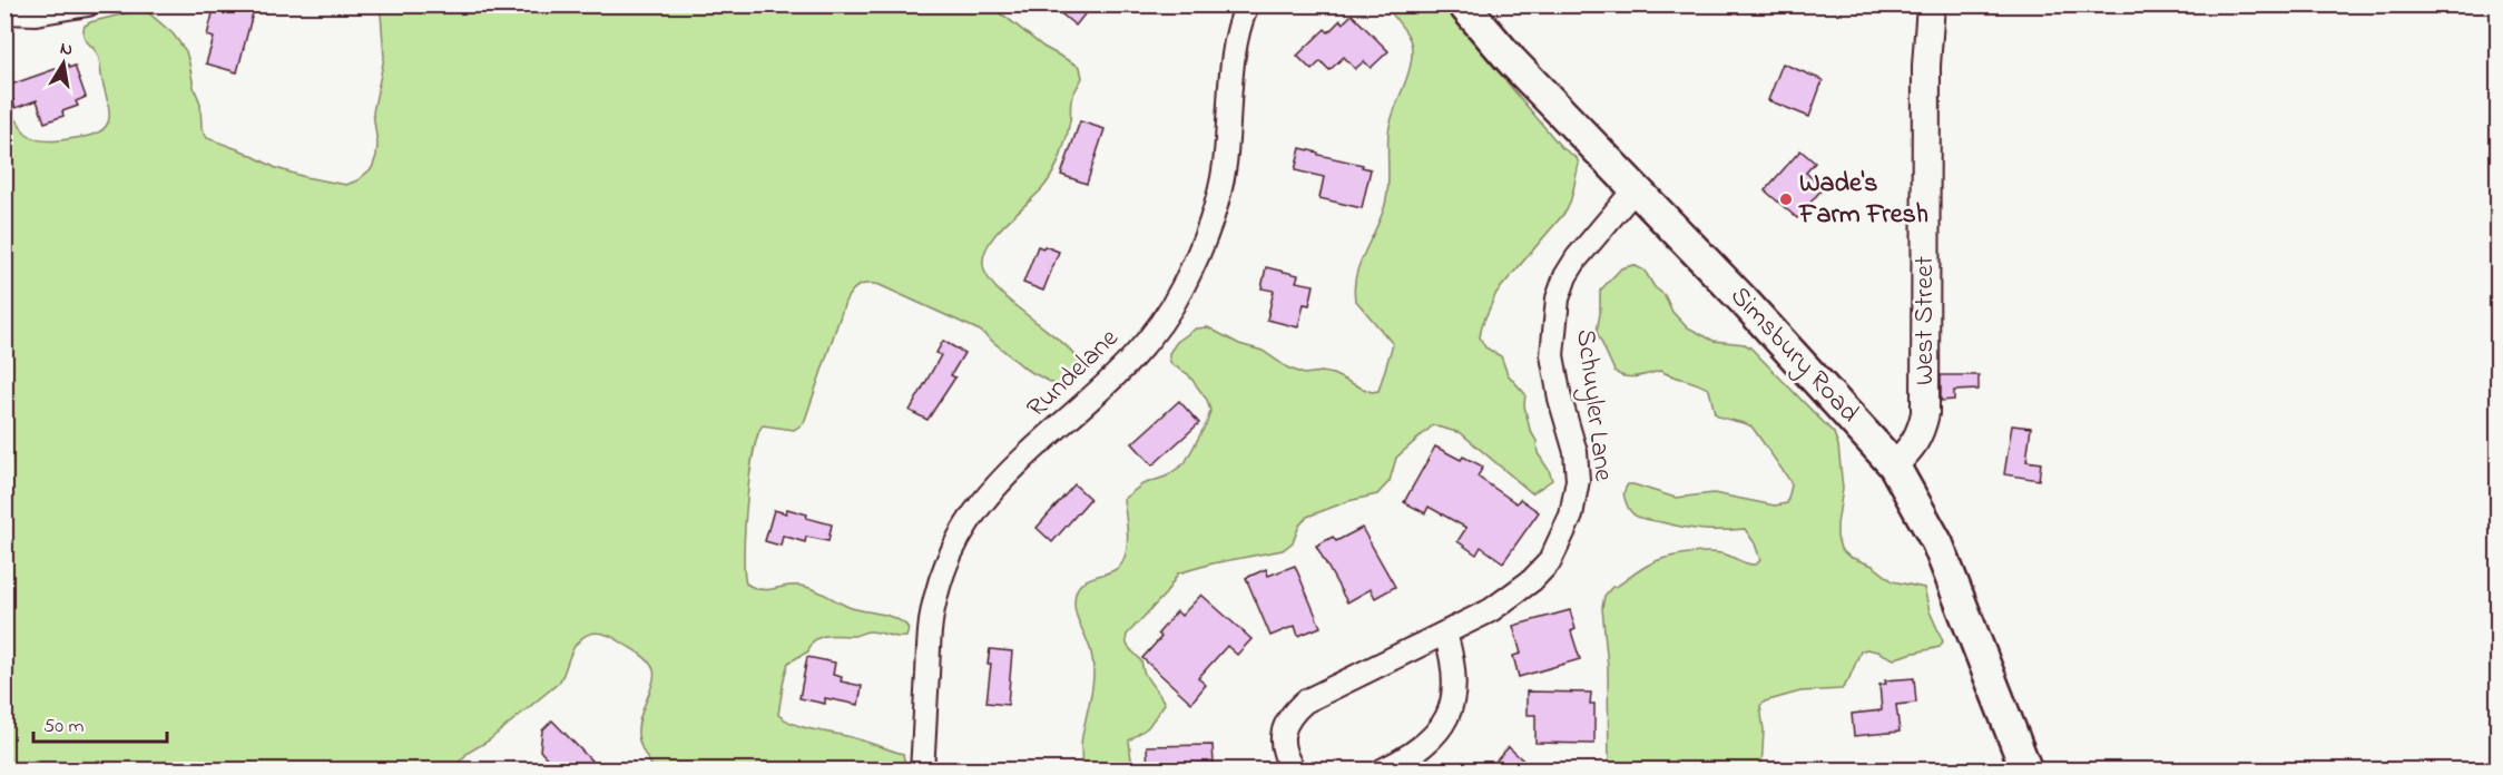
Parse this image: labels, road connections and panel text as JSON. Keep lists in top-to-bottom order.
{
  "streets": {
    "main road": ["Simsbury Road"],
    "street": ["West Street", "Rundelane", "Schuyler Lane"]
  },
  "crossings": [
    ["West Street", "Simsbury Road"],
    ["Simsbury Road", "Schuyler Lane"]
  ],
  "places": ["Wade's Farm Fresh"],
  "scale_bar": "50 m",
  "north": "top"
}
